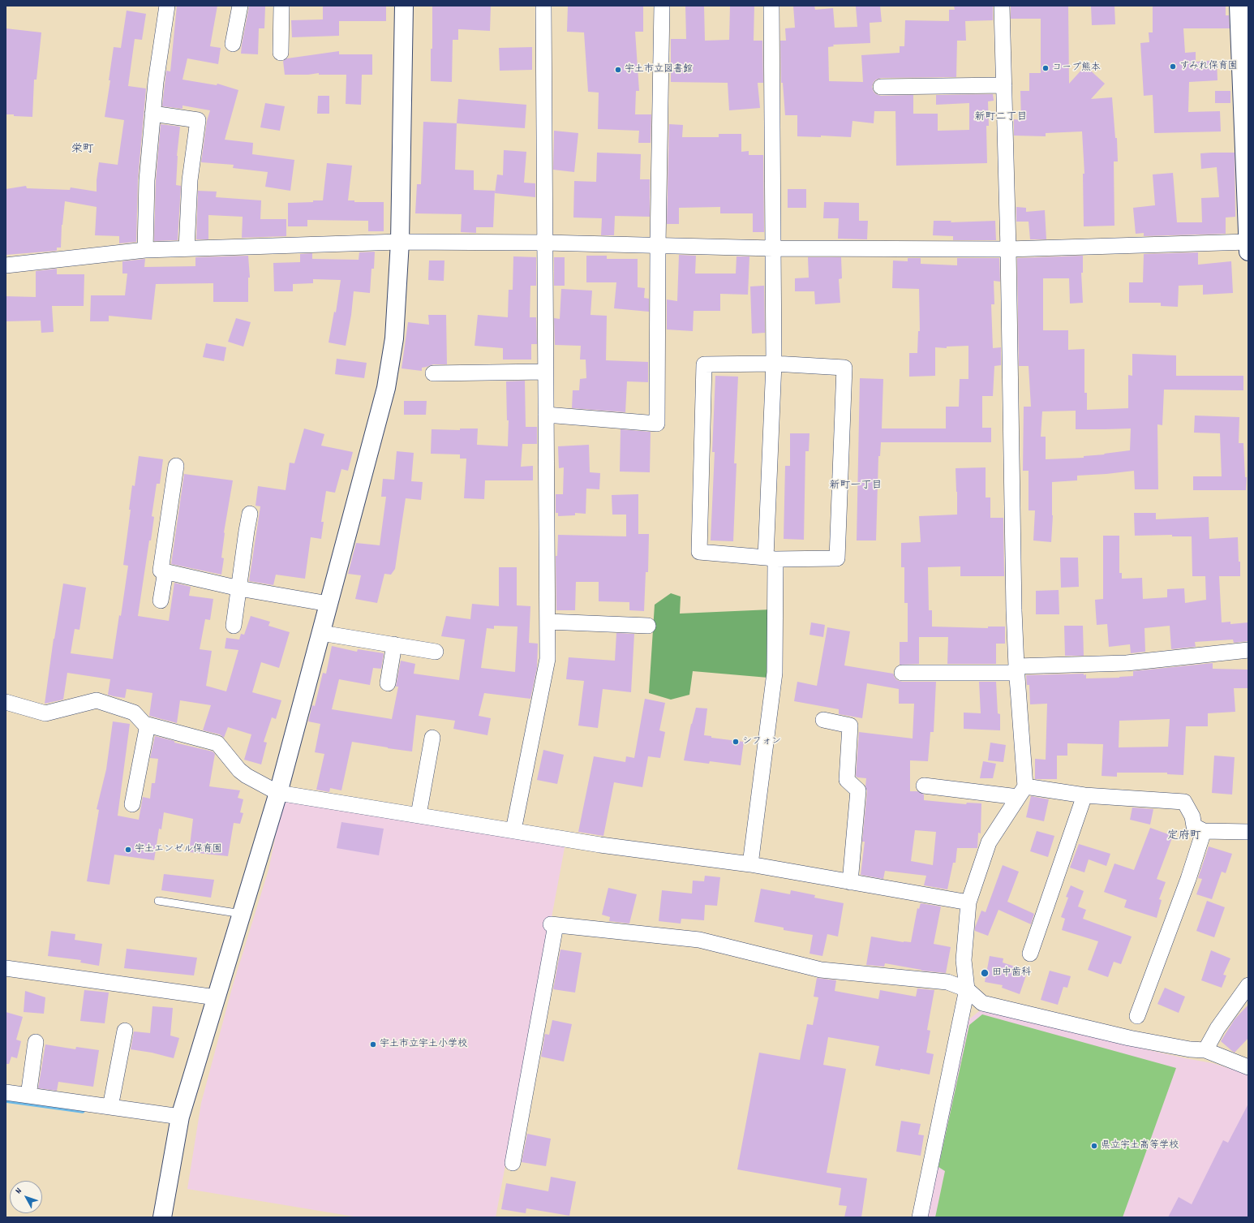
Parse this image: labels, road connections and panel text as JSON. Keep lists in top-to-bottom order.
{
  "districts": [
    "新町二丁目",
    "栄町",
    "新町一丁目",
    "定府町"
  ],
  "places": [
    "すみれ保育園",
    "コープ熊本",
    "宇土市立図書館",
    "シフォン",
    "宇土エンゼル保育園",
    "田中歯科",
    "宇土市立宇土小学校",
    "県立宇土高等学校"
  ],
  "north": "top left"
}
